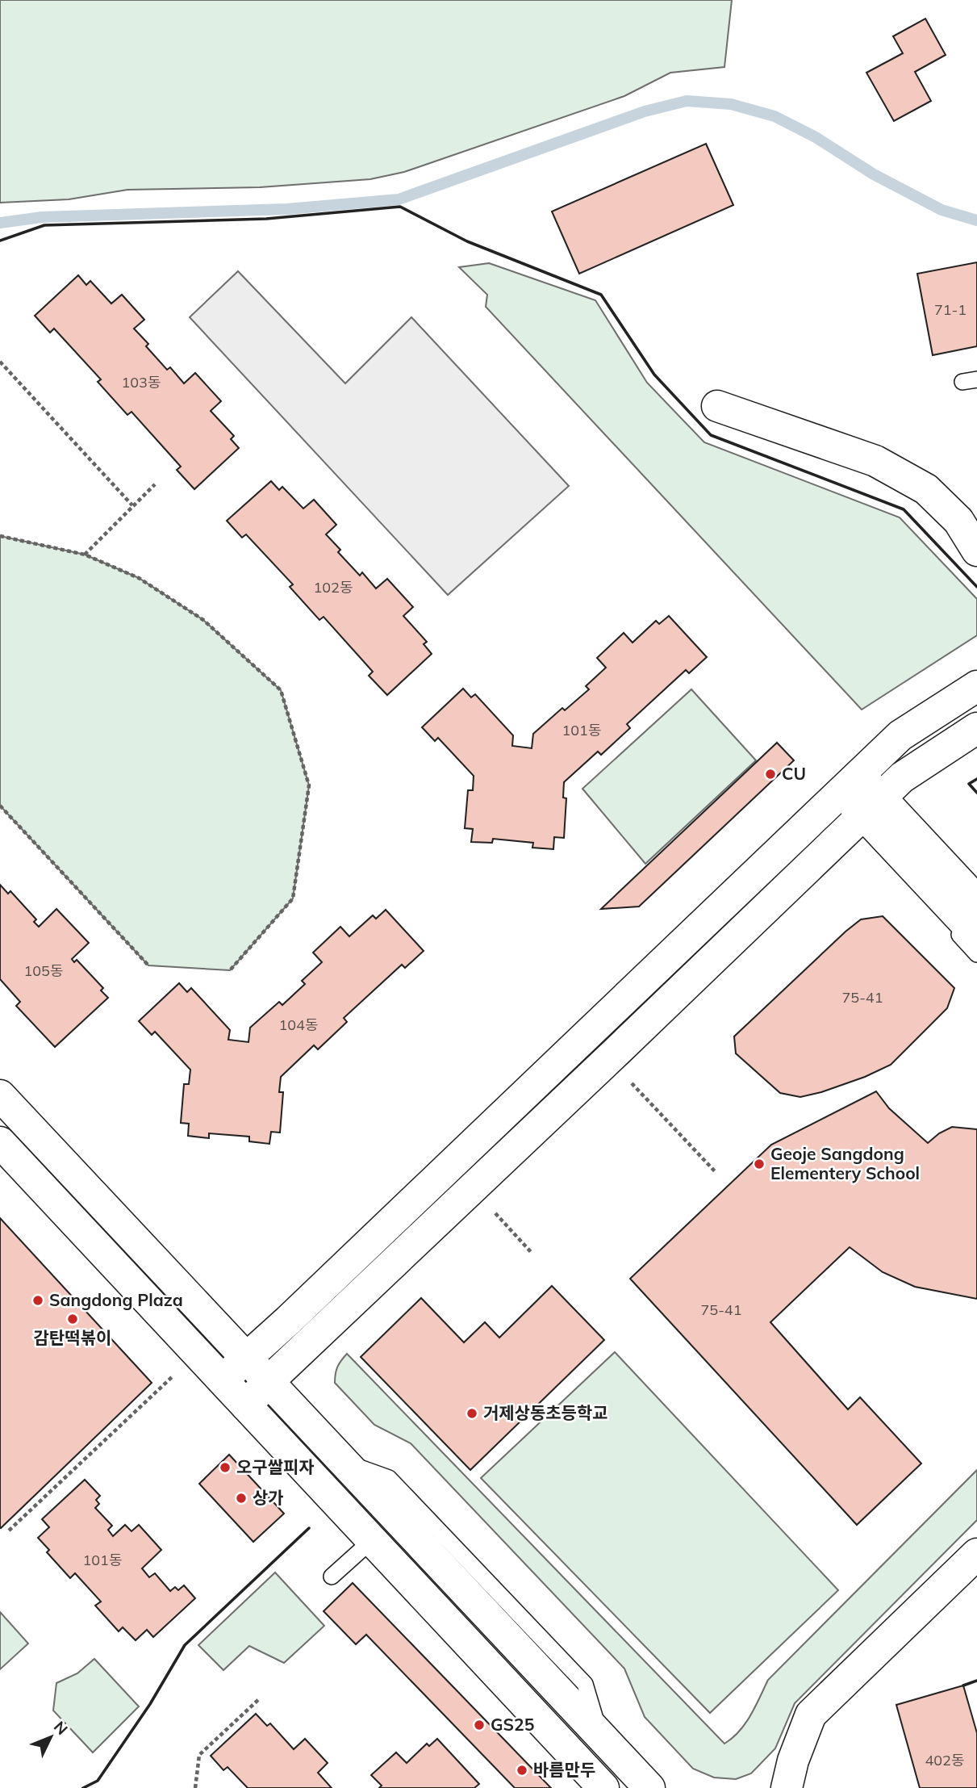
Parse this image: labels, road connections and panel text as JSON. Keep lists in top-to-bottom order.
{
  "places": [
    "CU",
    "Geoje Sangdong Elementery School",
    "Sangdong Plaza",
    "감탄떡볶이",
    "거제상동초등학교",
    "오구쌀피자",
    "상가",
    "GS25",
    "바름만두"
  ],
  "house_numbers": [
    "71-1",
    "103동",
    "102동",
    "101동",
    "105동",
    "75-41",
    "104동",
    "75-41",
    "101동",
    "402동"
  ],
  "north": "top right"
}
